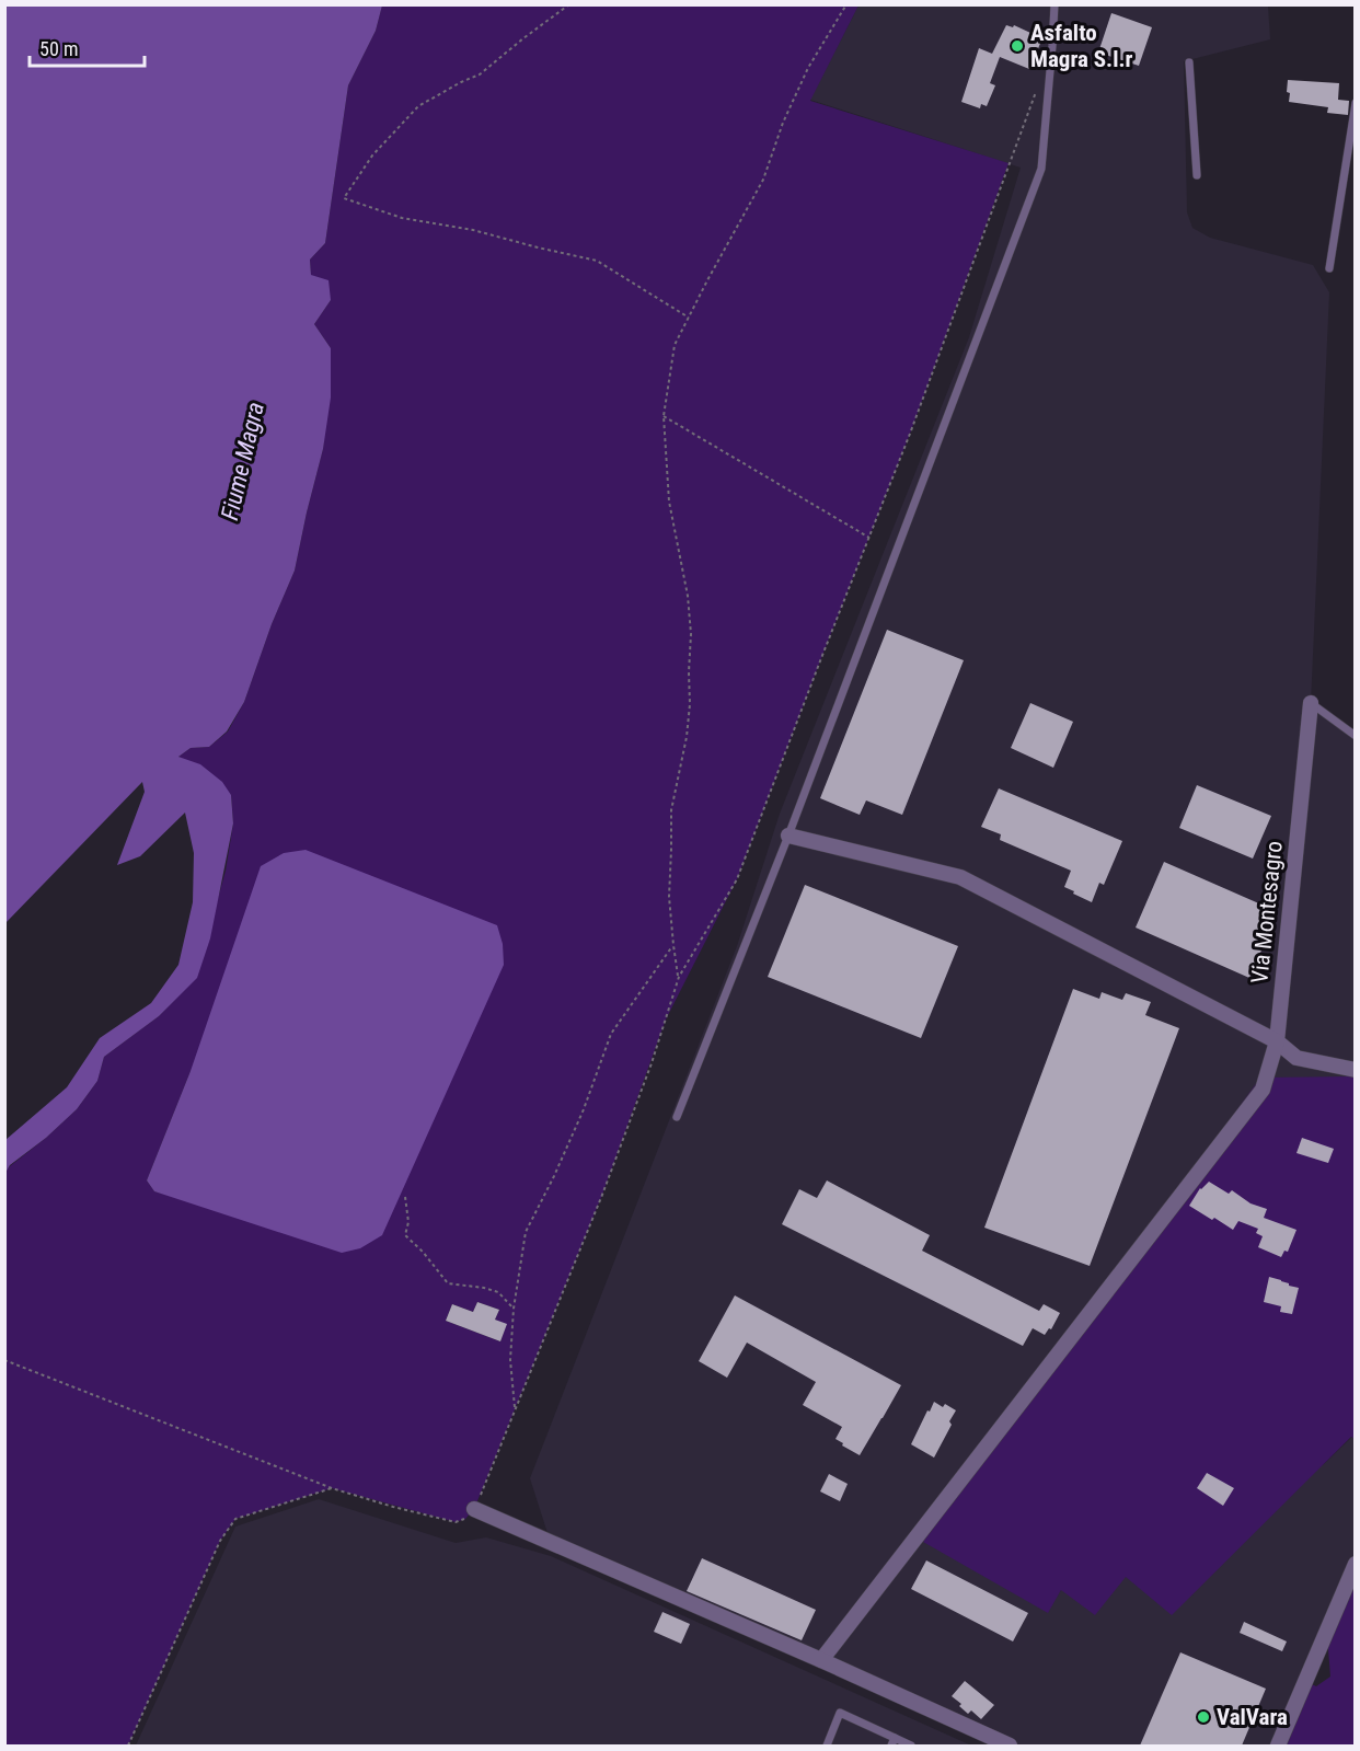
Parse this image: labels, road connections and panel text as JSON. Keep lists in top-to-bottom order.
{
  "streets": {
    "street": ["Via Montesagro"]
  },
  "water": ["Fiume Magra"],
  "places": ["Asfalto Magra S.l.r", "ValVara"],
  "scale_bar": "50 m"
}
